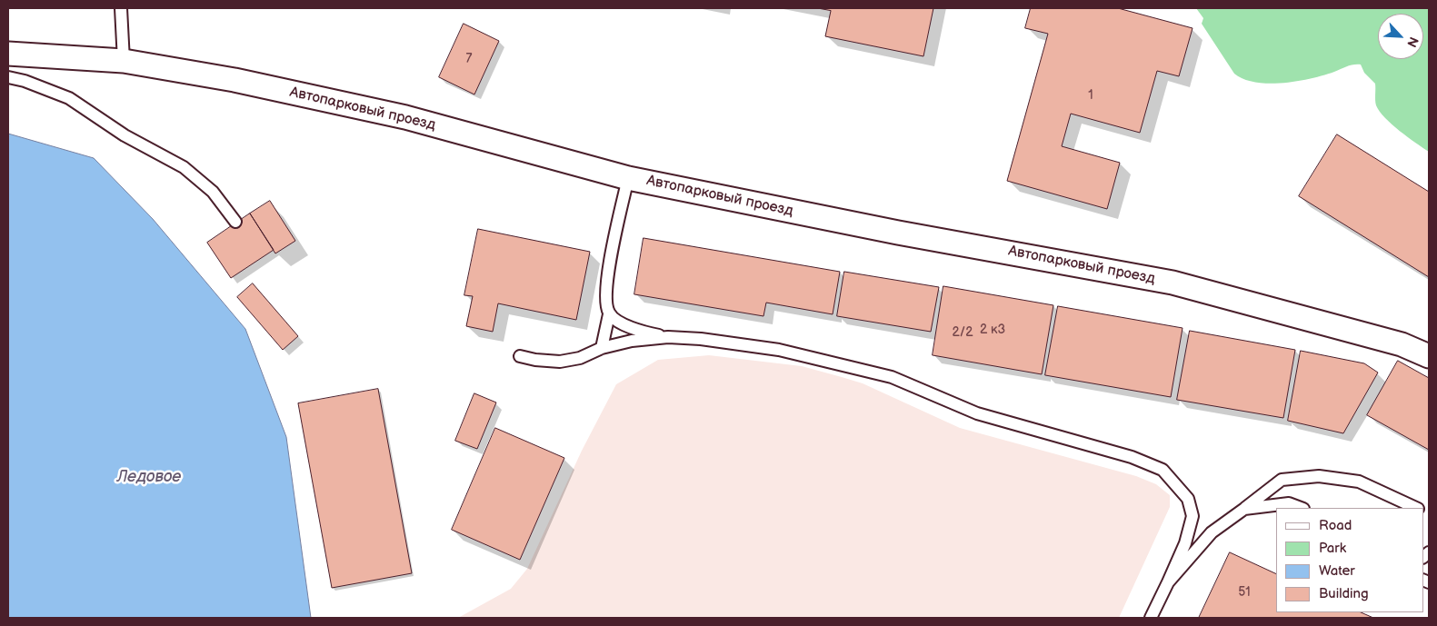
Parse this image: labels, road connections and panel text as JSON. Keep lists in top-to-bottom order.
{
  "streets": {
    "street": ["Автопарковый проезд"]
  },
  "water": ["Ледовое"],
  "house_numbers": [
    "7",
    "1",
    "2 к3",
    "2/2",
    "51"
  ],
  "legend": [
    "Road",
    "Park",
    "Water",
    "Building"
  ],
  "north": "bottom right"
}
